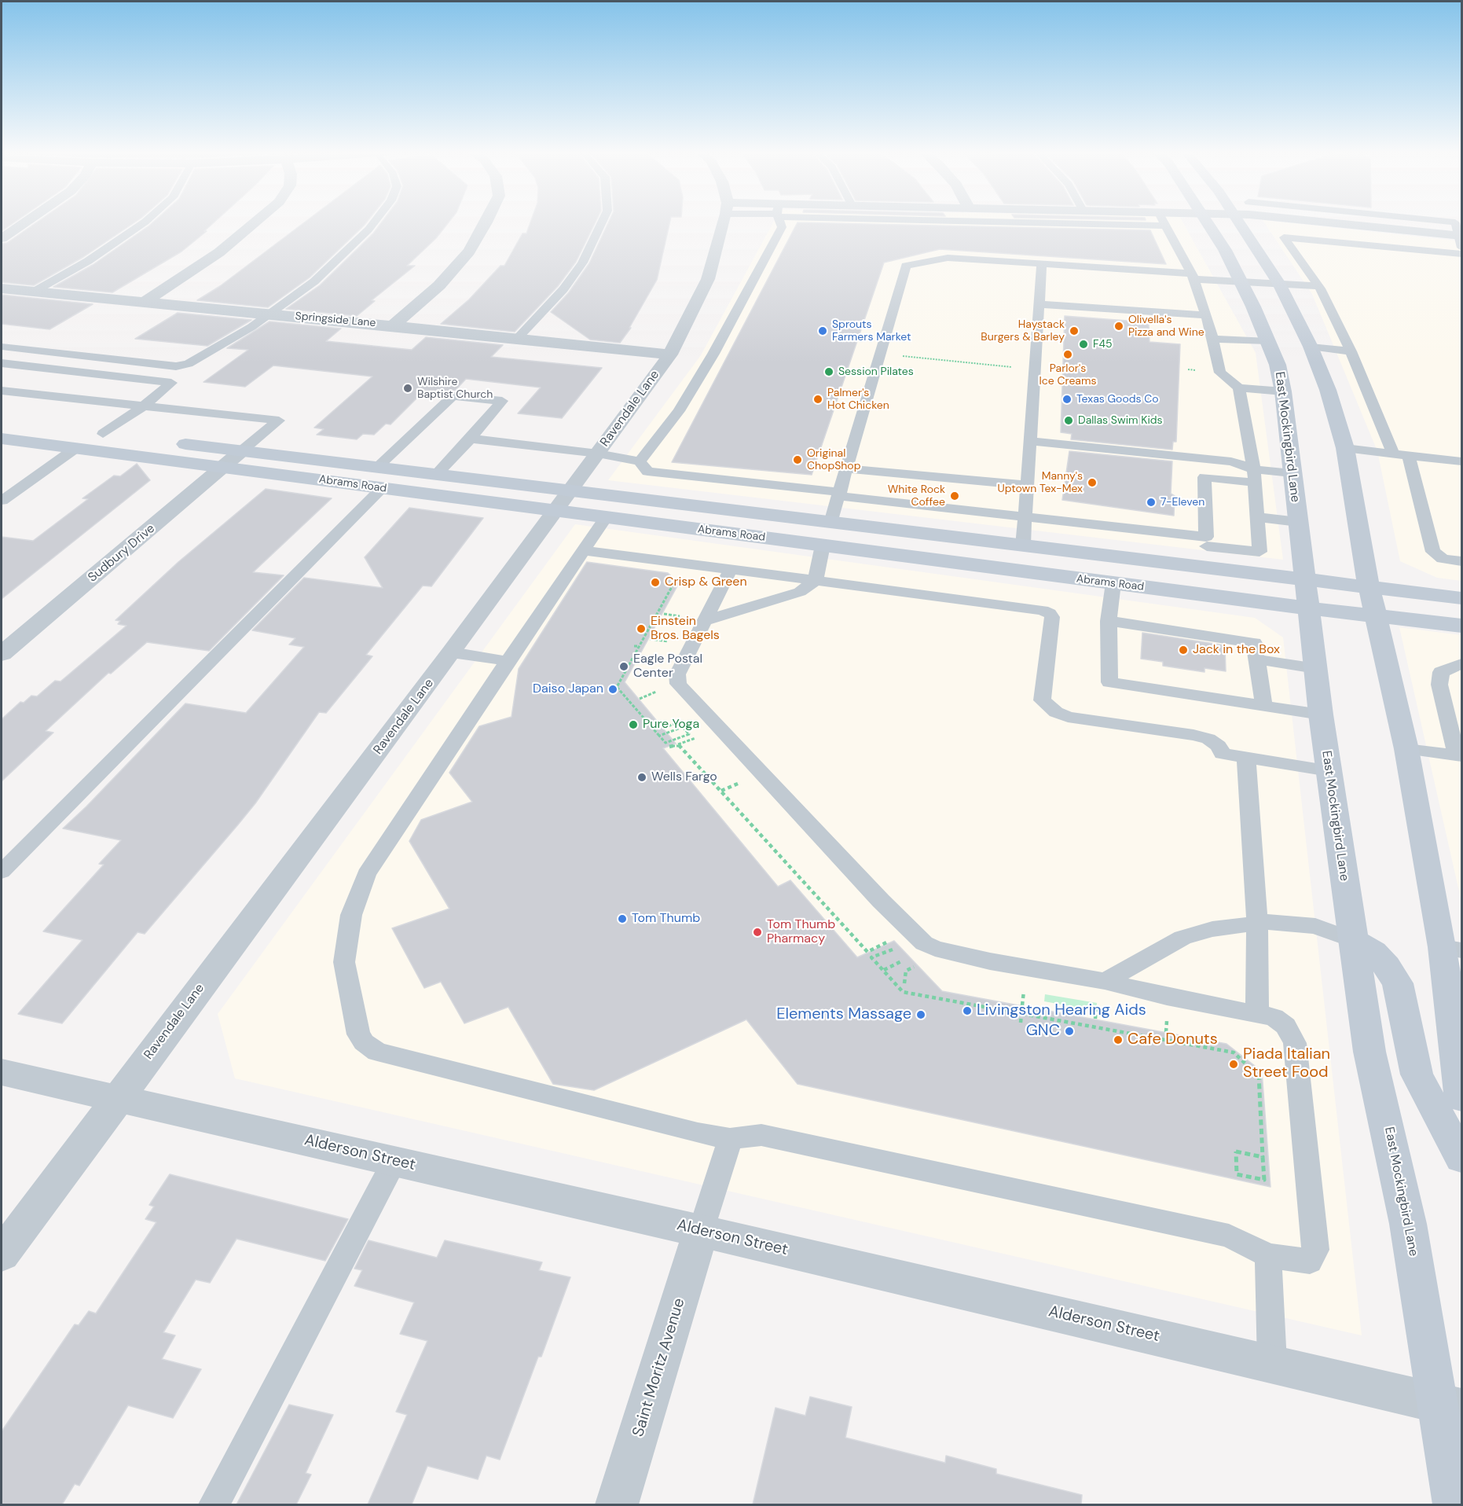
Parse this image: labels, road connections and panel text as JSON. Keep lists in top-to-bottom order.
{
  "streets": {
    "main road": ["East Mockingbird Lane", "Abrams Road"],
    "street": [
      "Springside Lane",
      "Ravendale Lane",
      "Sudbury Drive",
      "Alderson Street",
      "Saint Moritz Avenue"
    ]
  },
  "crossings": [
    ["Springside Lane", "Ravendale Lane"],
    ["Ravendale Lane", "Abrams Road"],
    ["Ravendale Lane", "Alderson Street"],
    ["East Mockingbird Lane", "Abrams Road"],
    ["East Mockingbird Lane", "Alderson Street"],
    ["Abrams Road", "Sudbury Drive"],
    ["Alderson Street", "Saint Moritz Avenue"]
  ],
  "places": [
    "Olivella's Pizza and Wine",
    "Sprouts Farmers Market",
    "Haystack Burgers & Barley",
    "F45",
    "Parlor's Ice Creams",
    "Session Pilates",
    "Wilshire Baptist Church",
    "Palmer's Hot Chicken",
    "Texas Goods Co",
    "Dallas Swim Kids",
    "Original ChopShop",
    "Manny's Uptown Tex-Mex",
    "White Rock Coffee",
    "7-Eleven",
    "Crisp & Green",
    "Einstein Bros. Bagels",
    "Jack in the Box",
    "Eagle Postal Center",
    "Daiso Japan",
    "Pure Yoga",
    "Wells Fargo",
    "Tom Thumb",
    "Tom Thumb Pharmacy",
    "Livingston Hearing Aids",
    "Elements Massage",
    "GNC",
    "Cafe Donuts",
    "Piada Italian Street Food"
  ]
}
